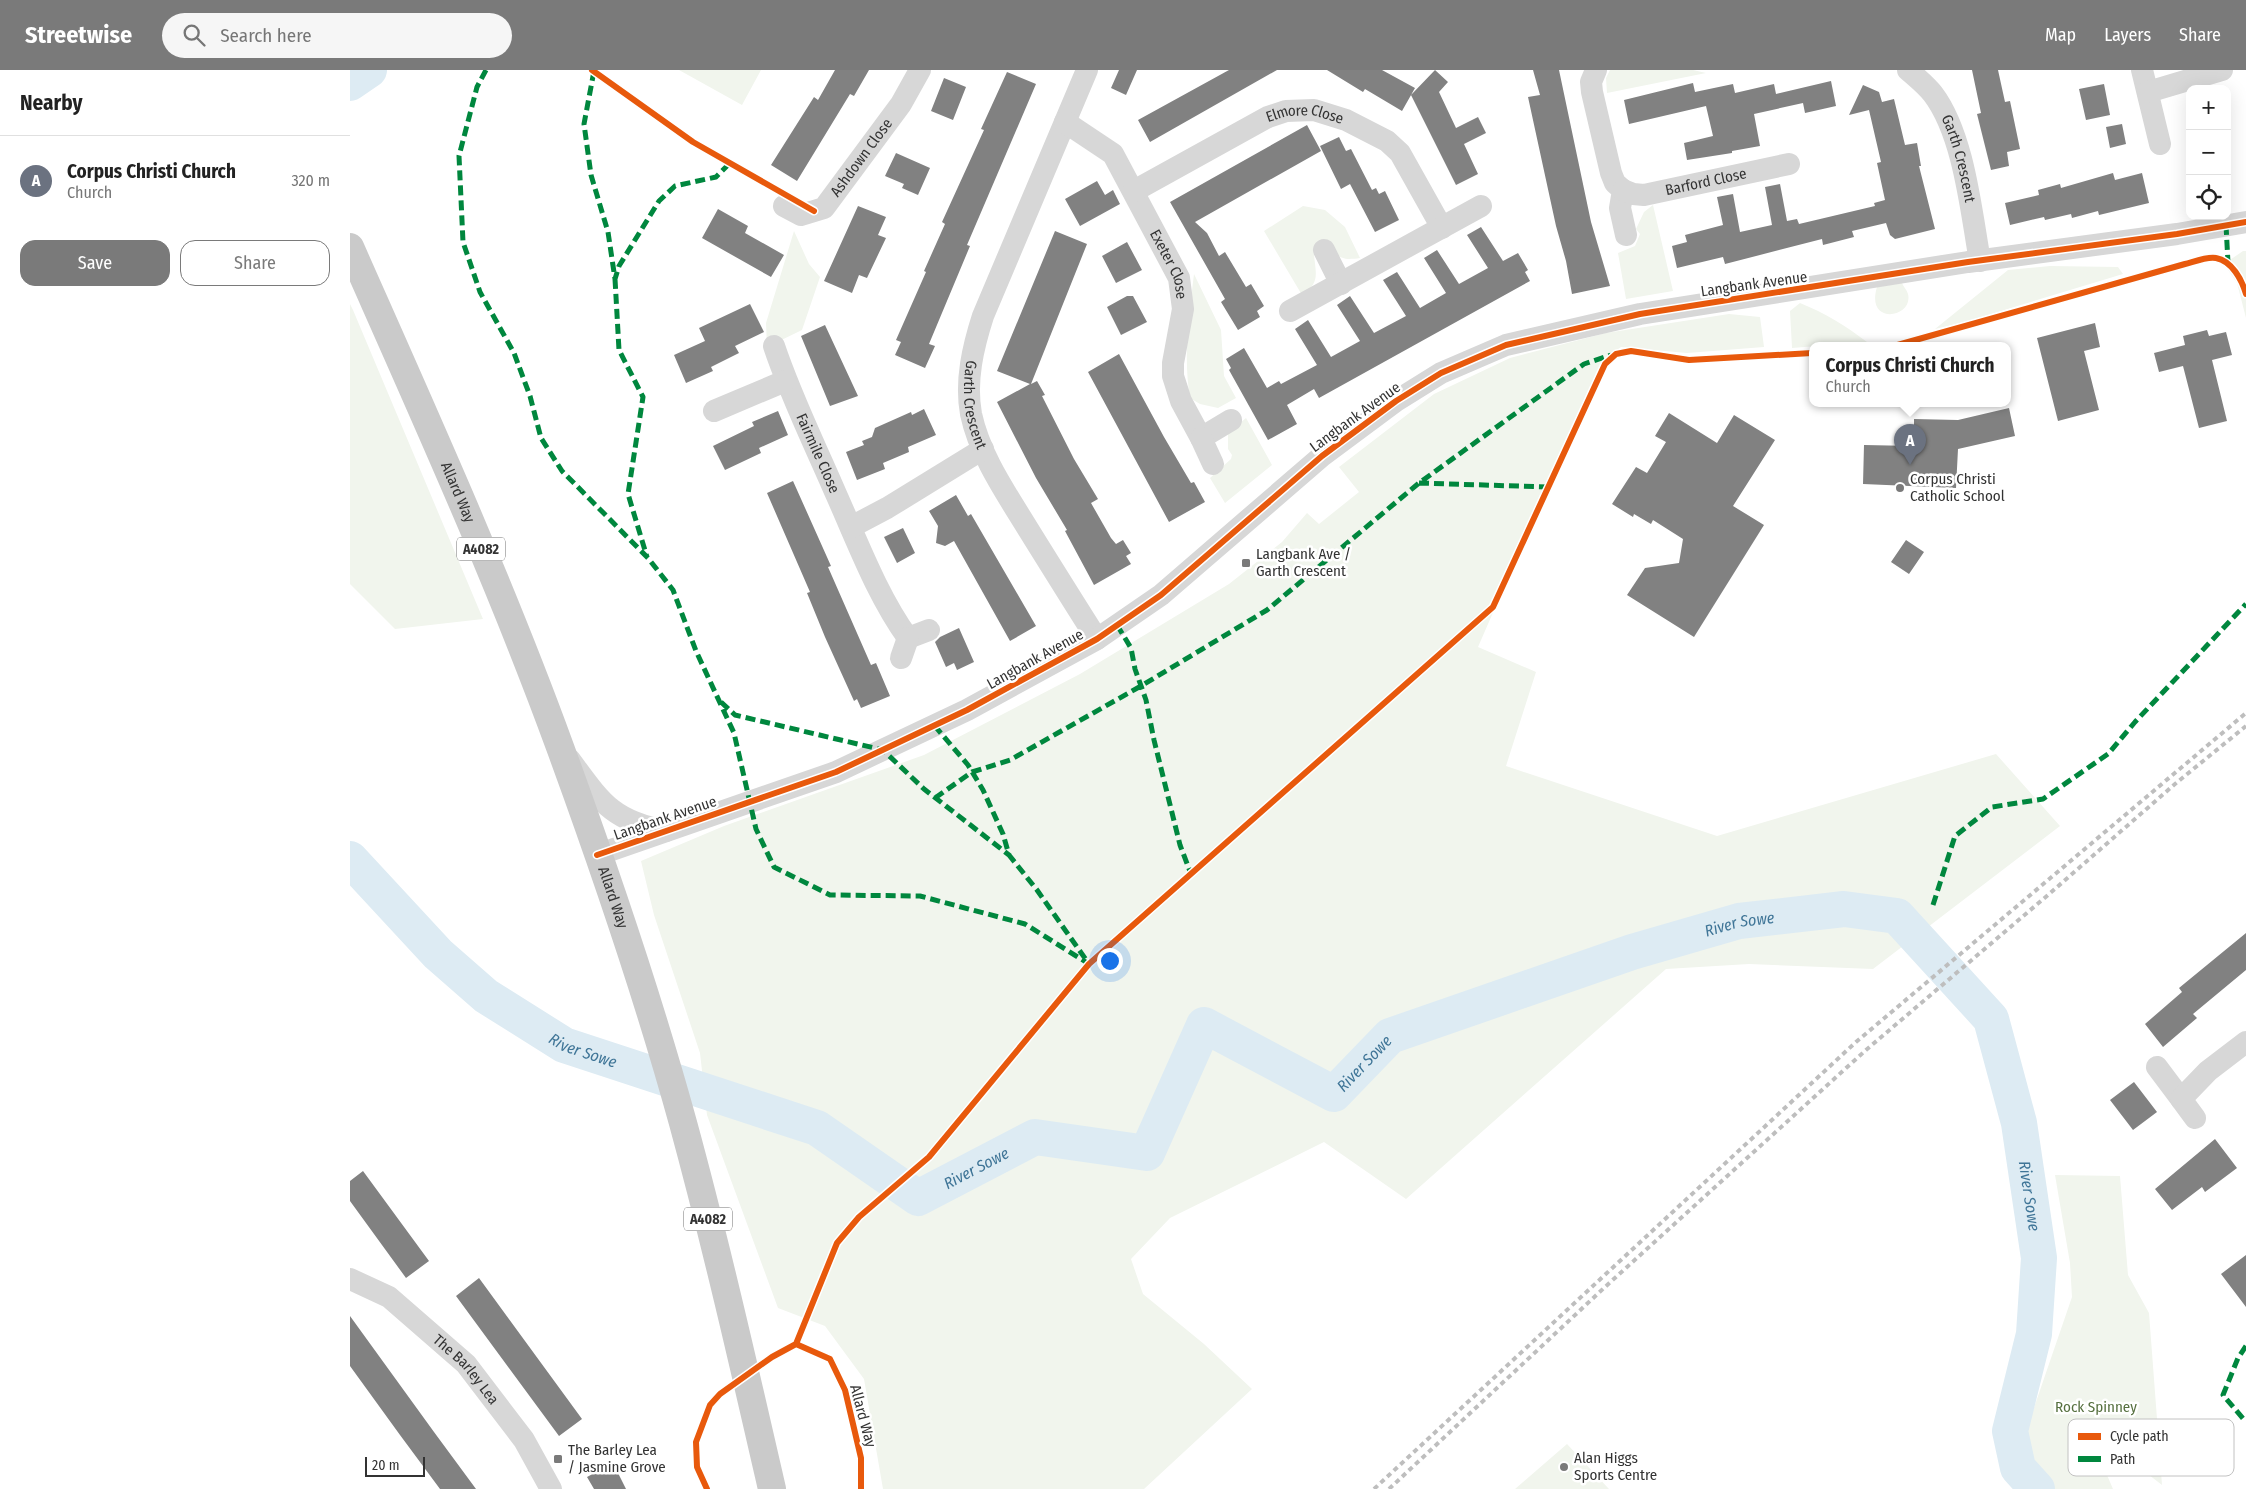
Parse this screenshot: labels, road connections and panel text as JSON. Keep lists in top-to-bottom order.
{
  "streets": {
    "main road": ["Allard Way", "A4082"],
    "street": [
      "Elmore Close",
      "Ashdown Close",
      "Garth Crescent",
      "Barford Close",
      "Exeter Close",
      "Langbank Avenue",
      "Fairmile Close",
      "The Barley Lea"
    ]
  },
  "crossings": [
    ["Elmore Close", "Exeter Close"],
    ["Garth Crescent", "Exeter Close"],
    ["Garth Crescent", "Langbank Avenue"],
    ["Langbank Avenue", "Allard Way"]
  ],
  "water": ["River Sowe"],
  "parks": ["Rock Spinney"],
  "places": {
    "other": ["Corpus Christi Catholic School", "Alan Higgs Sports Centre"],
    "transit": ["Langbank Ave / Garth Crescent", "The Barley Lea / Jasmine Grove"]
  },
  "legend": ["Cycle path", "Path"],
  "scale_bar": "20 m",
  "page": {
    "header": "Streetwise",
    "search": "Search here",
    "nav": ["Map", "Layers", "Share"],
    "heading": "Nearby",
    "map_buttons": ["+", "−"],
    "list": [
      {
        "mark": "A",
        "name": "Corpus Christi Church",
        "note": "Church",
        "value": "320 m"
      }
    ],
    "buttons": ["Save", "Share"],
    "popup": ["Corpus Christi Church", "Church"],
    "pins": "A",
    "scale": "20 m"
  }
}
